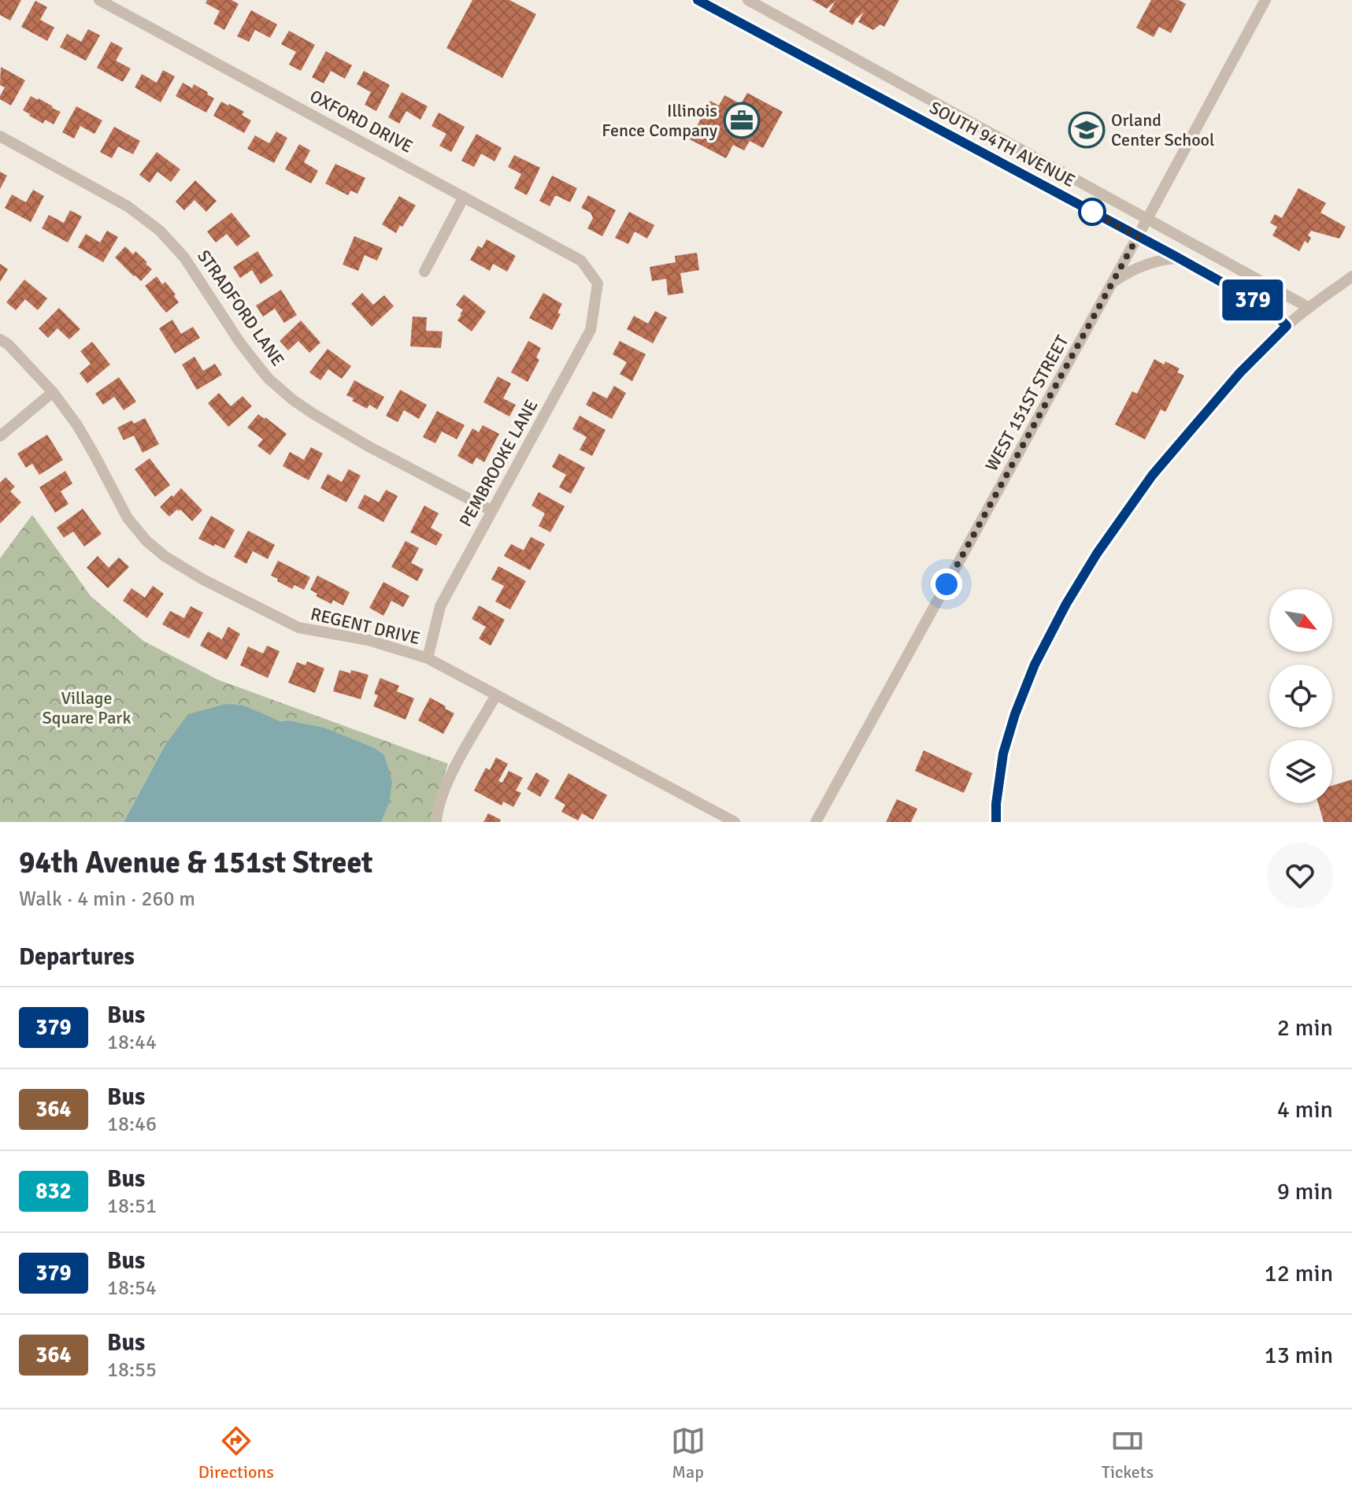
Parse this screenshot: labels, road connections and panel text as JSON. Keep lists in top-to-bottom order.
{
  "streets": {
    "street": [
      "OXFORD DRIVE",
      "SOUTH 94TH AVENUE",
      "STRADFORD LANE",
      "WEST 151ST STREET",
      "PEMBROOKE LANE",
      "REGENT DRIVE"
    ]
  },
  "crossings": [
    ["OXFORD DRIVE", "PEMBROOKE LANE"],
    ["SOUTH 94TH AVENUE", "WEST 151ST STREET"],
    ["STRADFORD LANE", "PEMBROOKE LANE"],
    ["PEMBROOKE LANE", "REGENT DRIVE"]
  ],
  "parks": ["Village Square Park"],
  "places": {
    "office": ["Illinois Fence Company"],
    "school or university": ["Orland Center School"]
  },
  "lines": ["bus line 379"],
  "north": "bottom right",
  "page": {
    "on_map": "379",
    "heading": [
      ["94th Avenue & 151st Street", "Walk · 4 min · 260 m"],
      "Departures"
    ],
    "list": [
      {
        "mark": "379",
        "name": "Bus",
        "note": "18:44",
        "value": "2 min"
      },
      {
        "mark": "364",
        "name": "Bus",
        "note": "18:46",
        "value": "4 min"
      },
      {
        "mark": "832",
        "name": "Bus",
        "note": "18:51",
        "value": "9 min"
      },
      {
        "mark": "379",
        "name": "Bus",
        "note": "18:54",
        "value": "12 min"
      },
      {
        "mark": "364",
        "name": "Bus",
        "note": "18:55",
        "value": "13 min"
      }
    ],
    "tabs": ["Directions", "Map", "Tickets"]
  }
}
